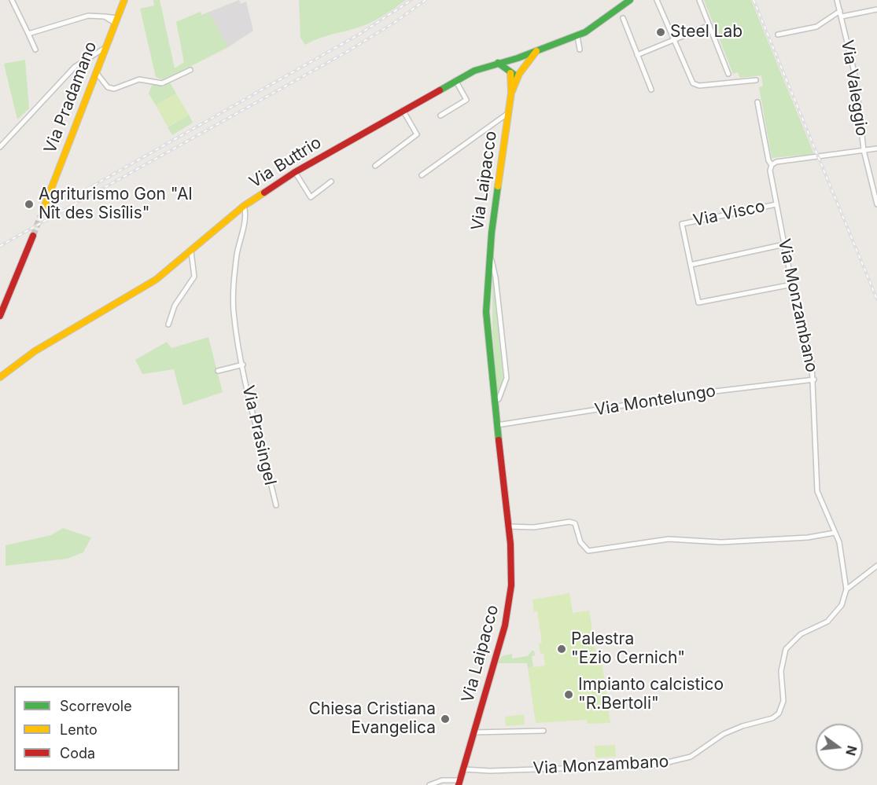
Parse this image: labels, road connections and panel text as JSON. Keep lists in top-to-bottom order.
{
  "streets": {
    "street": [
      "Via Valeggio",
      "Via Pradamano",
      "Via Buttrio",
      "Via Laipacco",
      "Via Visco",
      "Via Monzambano",
      "Via Montelungo",
      "Via Prasingel"
    ]
  },
  "crossings": [
    ["Via Buttrio", "Via Prasingel"],
    ["Via Laipacco", "Via Monzambano"],
    ["Via Laipacco", "Via Montelungo"],
    ["Via Visco", "Via Monzambano"],
    ["Via Monzambano", "Via Montelungo"]
  ],
  "places": [
    "Steel Lab",
    "Agriturismo Gon \"Al Nît des Sisîlis\"",
    "Palestra \"Ezio Cernich\"",
    "Impianto calcistico \"R.Bertoli\"",
    "Chiesa Cristiana Evangelica"
  ],
  "legend": ["Scorrevole", "Lento", "Coda"],
  "north": "right"
}
